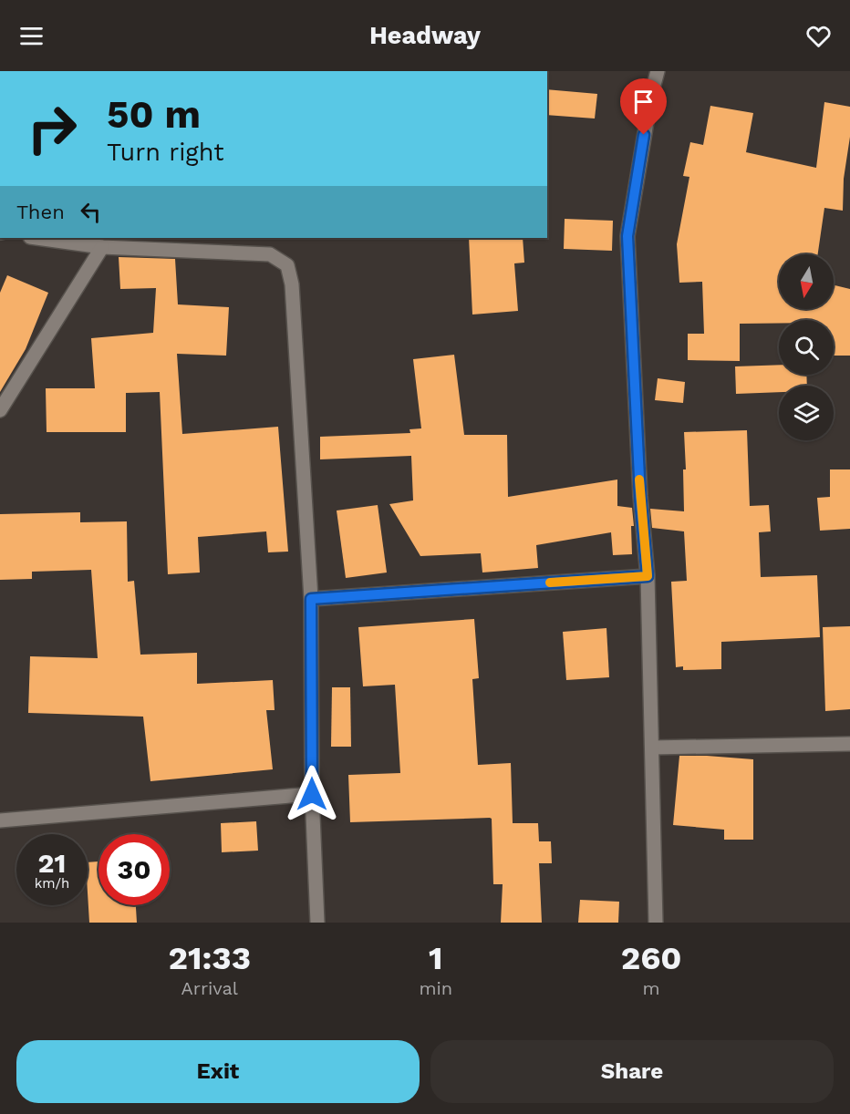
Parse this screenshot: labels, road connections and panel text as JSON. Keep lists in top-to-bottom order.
{
  "north": "bottom",
  "page": {
    "header": "Headway",
    "turn": ["50 m", "Turn right"],
    "then": "Then",
    "speed": "21 km/h",
    "limit": "30",
    "eta": [
      "21:33",
      "Arrival",
      "1",
      "min",
      "260",
      "m"
    ],
    "buttons": ["Exit", "Share"]
  }
}
